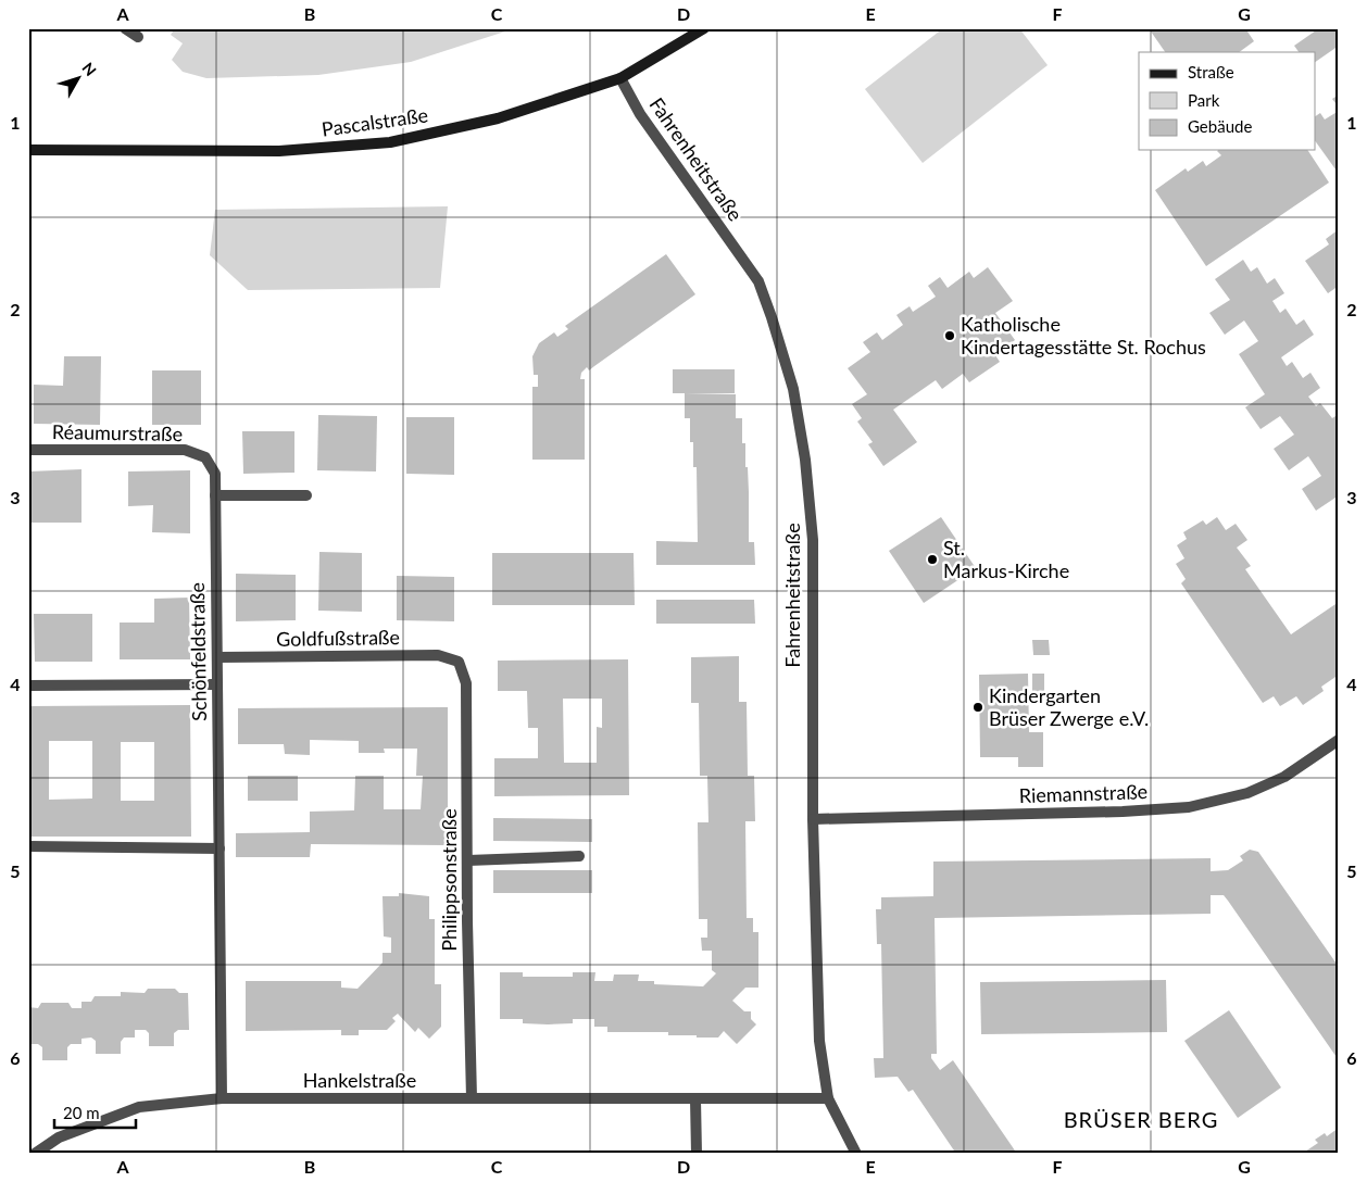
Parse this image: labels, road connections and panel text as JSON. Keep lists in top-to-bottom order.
{
  "streets": {
    "street": [
      "Pascalstraße",
      "Fahrenheitstraße",
      "Réaumurstraße",
      "Goldfußstraße",
      "Schönfeldstraße",
      "Riemannstraße",
      "Philippsonstraße",
      "Hankelstraße"
    ]
  },
  "crossings": [
    ["Pascalstraße", "Fahrenheitstraße"],
    ["Fahrenheitstraße", "Riemannstraße"],
    ["Fahrenheitstraße", "Hankelstraße"],
    ["Réaumurstraße", "Schönfeldstraße"],
    ["Goldfußstraße", "Schönfeldstraße"],
    ["Goldfußstraße", "Philippsonstraße"],
    ["Schönfeldstraße", "Hankelstraße"],
    ["Philippsonstraße", "Hankelstraße"]
  ],
  "districts": ["BRÜSER BERG"],
  "places": ["Katholische Kindertagesstätte St. Rochus", "St. Markus-Kirche", "Kindergarten Brüser Zwerge e.V."],
  "legend": ["Straße", "Park", "Gebäude"],
  "scale_bar": "20 m",
  "north": "top right",
  "grid": {
    "columns": [
      "A",
      "B",
      "C",
      "D",
      "E",
      "F",
      "G"
    ],
    "rows": [
      "1",
      "2",
      "3",
      "4",
      "5",
      "6"
    ]
  }
}
